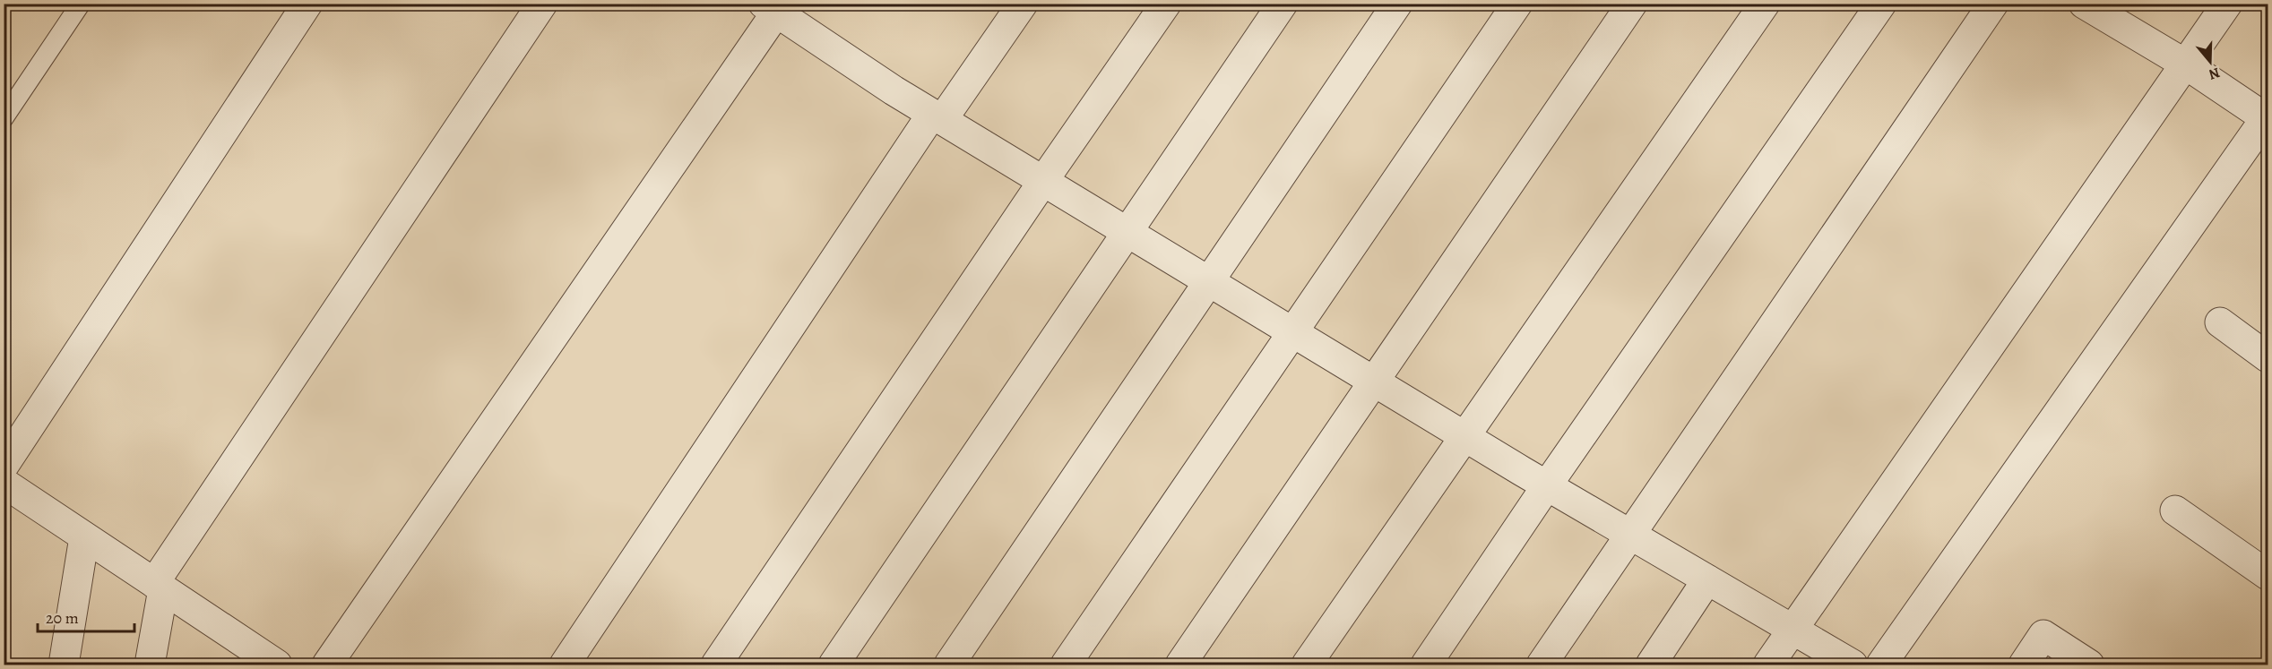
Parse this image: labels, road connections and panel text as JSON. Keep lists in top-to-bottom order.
{
  "scale_bar": "20 m",
  "north": "bottom"
}
